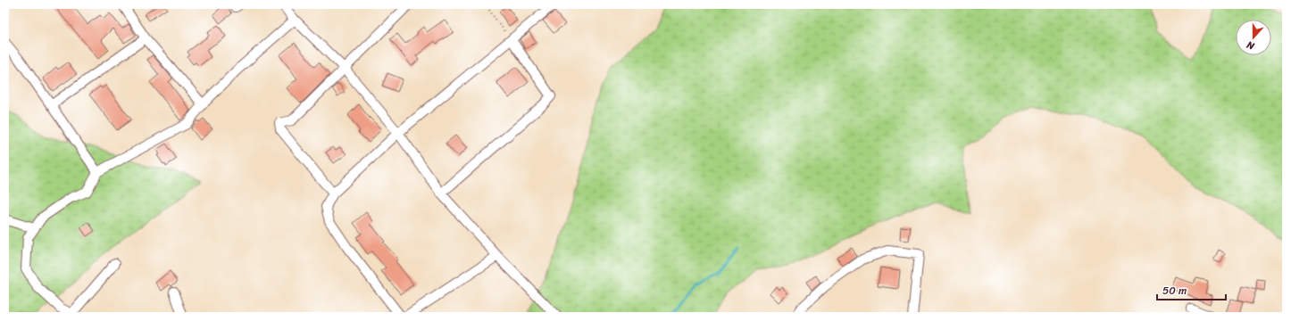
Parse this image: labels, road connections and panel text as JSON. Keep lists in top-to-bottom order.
{
  "scale_bar": "50 m",
  "north": "bottom"
}
